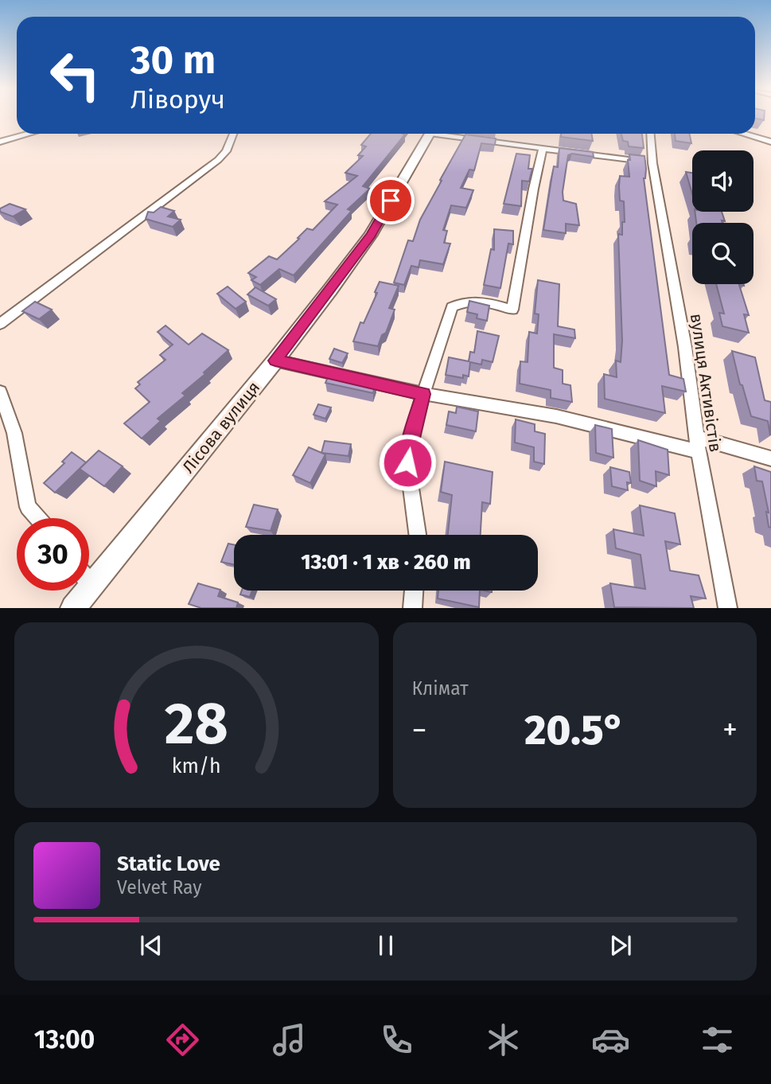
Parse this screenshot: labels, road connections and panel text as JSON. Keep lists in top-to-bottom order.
{
  "streets": {
    "street": ["вулиця Активістів", "Лісова вулиця"]
  },
  "page": {
    "turn": ["30 m", "Ліворуч"],
    "limit": "30",
    "trip": "13:01 · 1 хв · 260 m",
    "tile": "Клімат",
    "heat": ["−", "20.5°", "+"],
    "song": ["Static Love", "Velvet Ray"],
    "tabs": "13:00",
    "gauge": ["28", "km/h"]
  }
}
